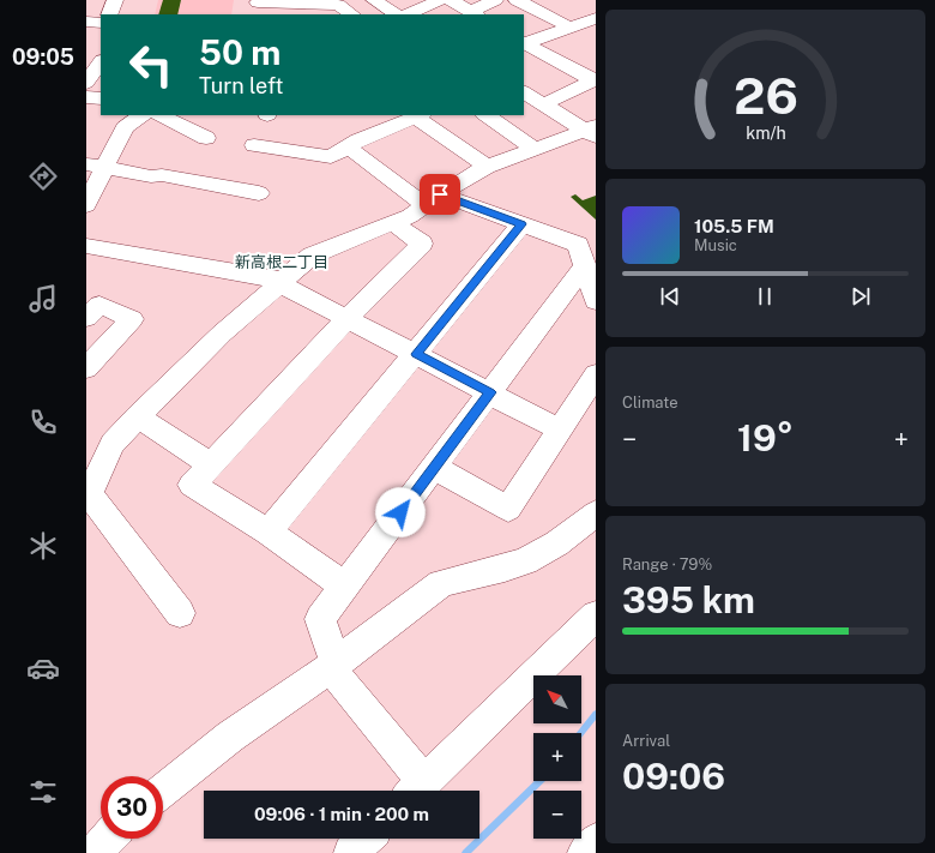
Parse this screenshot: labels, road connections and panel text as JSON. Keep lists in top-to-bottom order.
{
  "districts": ["新高根二丁目"],
  "north": "top left",
  "page": {
    "tabs": "09:05",
    "turn": ["50 m", "Turn left"],
    "song": ["105.5 FM", "Music"],
    "tile": [
      "Climate",
      ["Range · 79%", "395 km"],
      ["Arrival", "09:06"]
    ],
    "heat": ["−", "19°", "+"],
    "map_buttons": ["+", "−"],
    "limit": "30",
    "trip": "09:06 · 1 min · 200 m",
    "gauge": ["26", "km/h"]
  }
}
